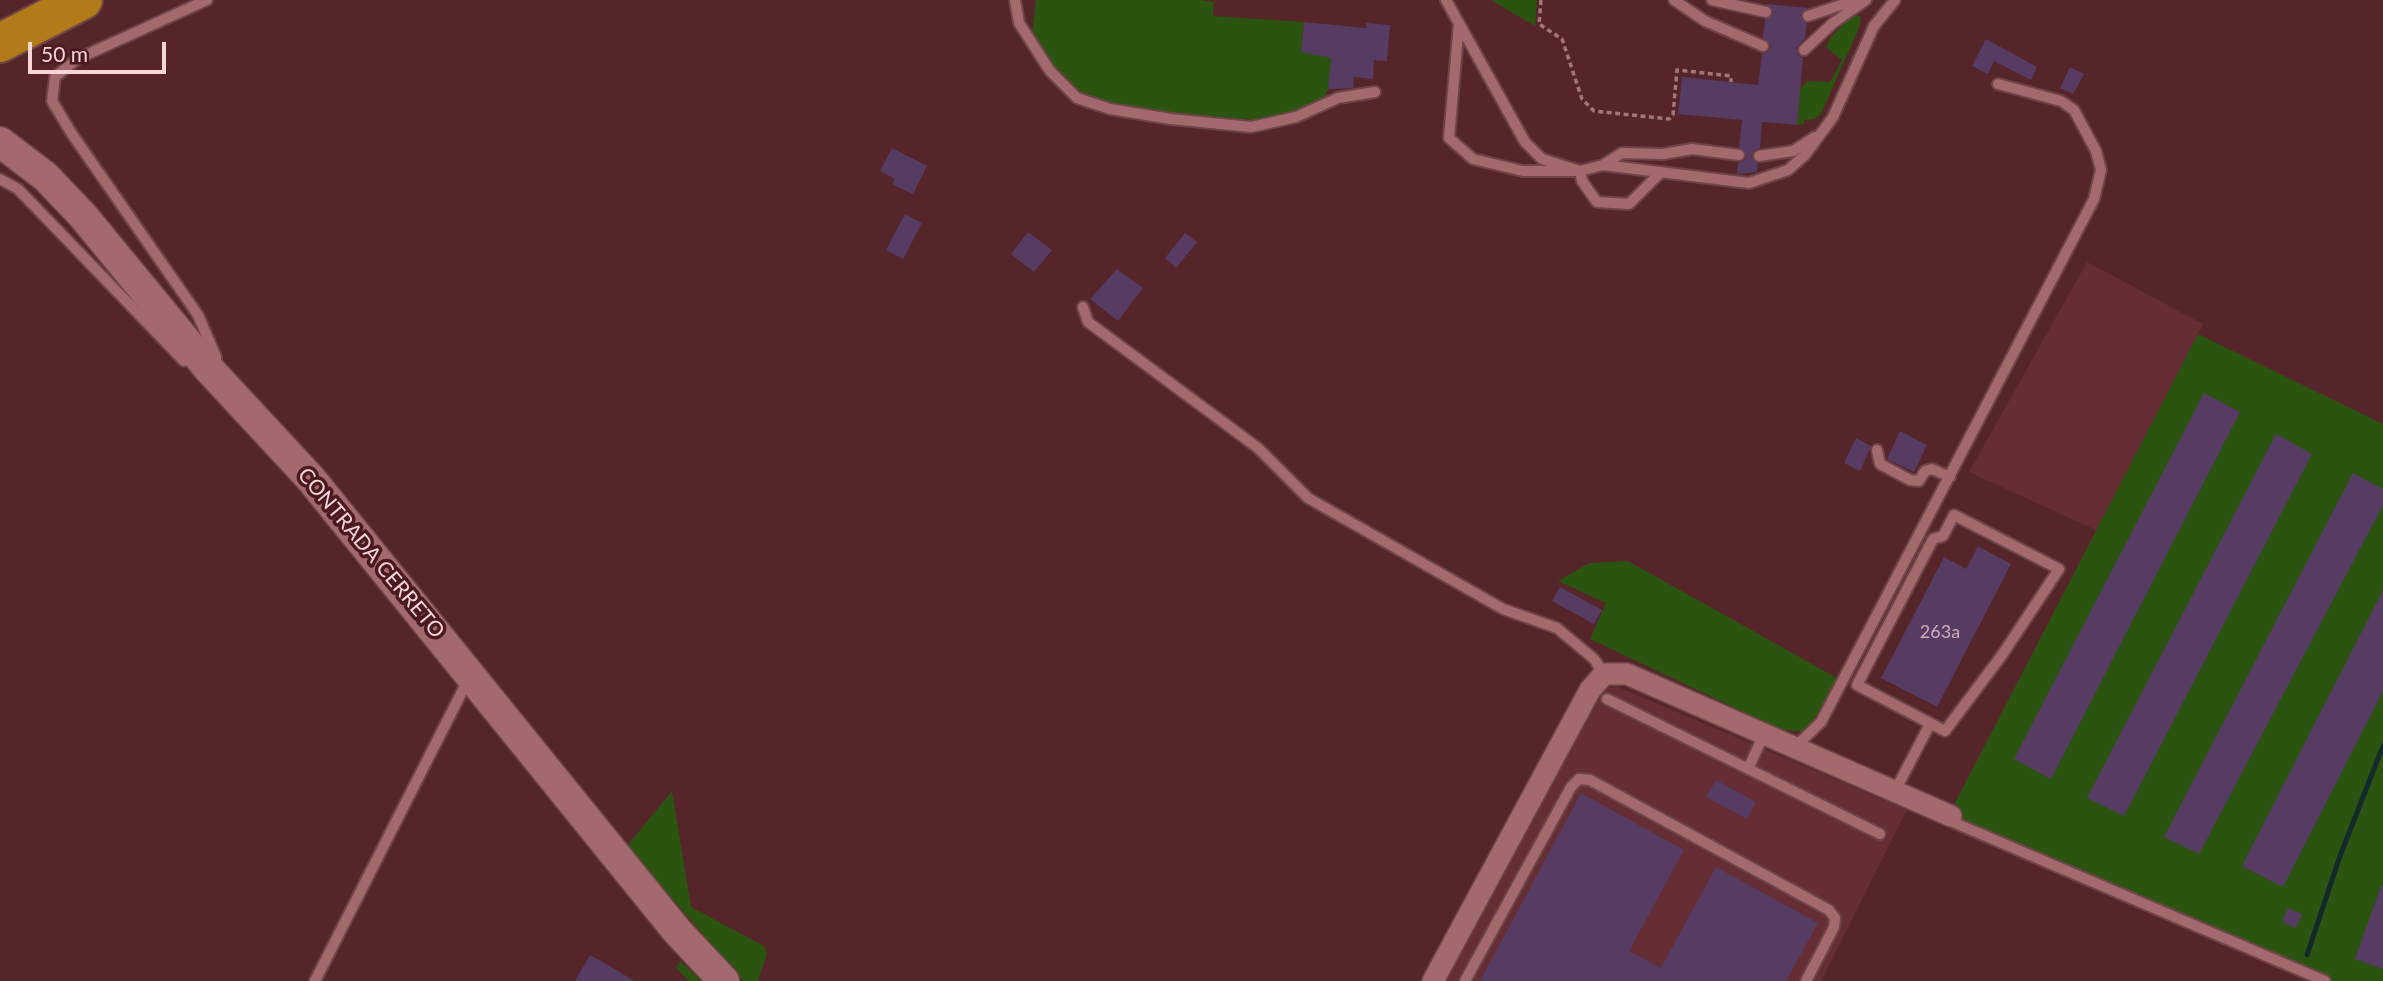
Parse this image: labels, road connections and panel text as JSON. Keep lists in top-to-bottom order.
{
  "streets": {
    "main road": ["CONTRADA CERRETO"]
  },
  "house_numbers": ["263a"],
  "scale_bar": "50 m"
}
